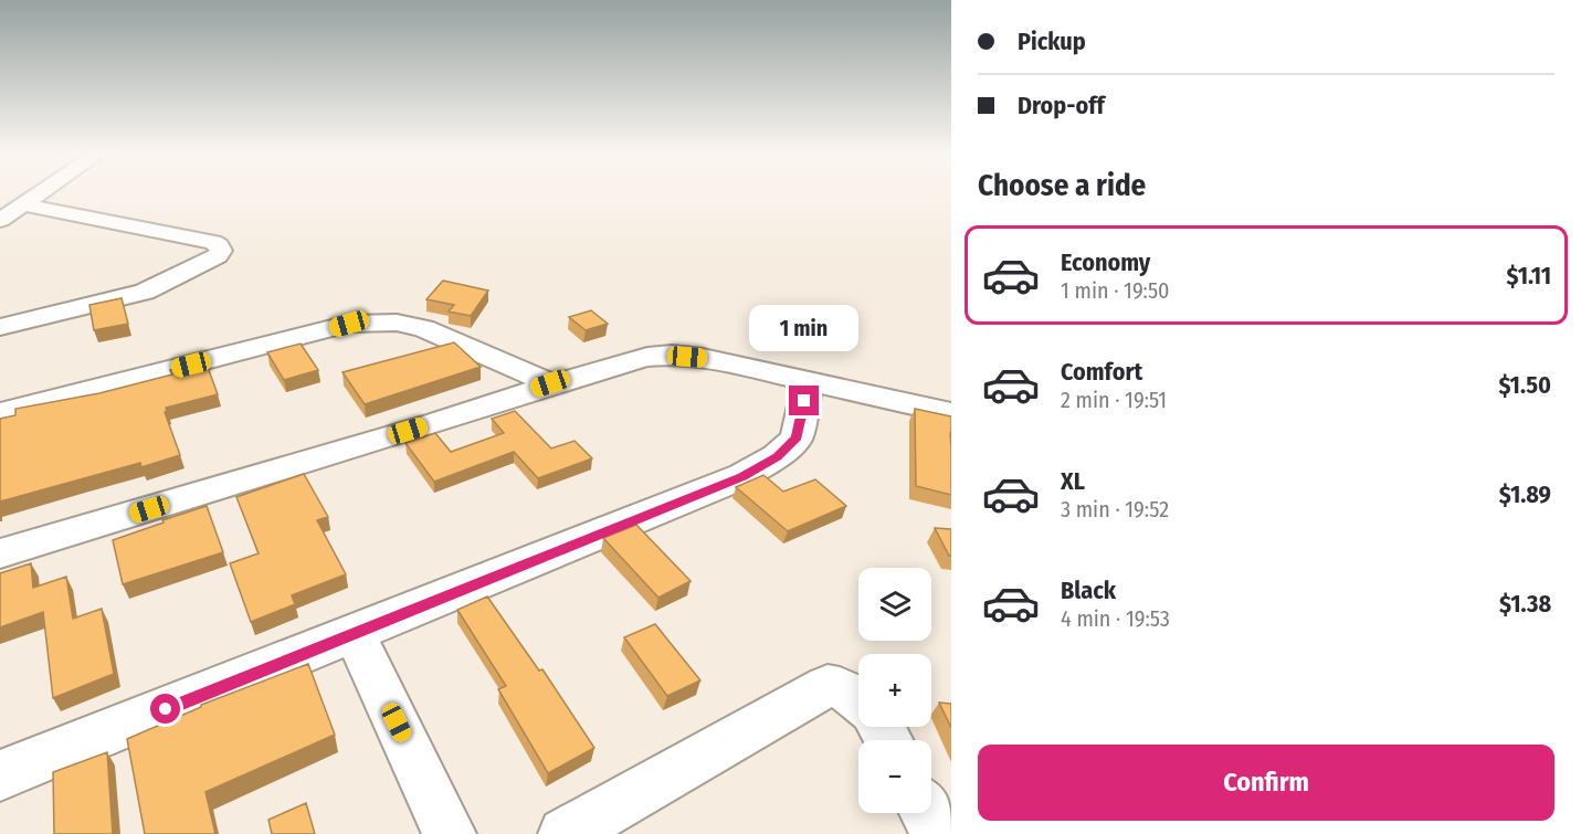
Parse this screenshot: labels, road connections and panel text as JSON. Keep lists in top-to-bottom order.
{
  "page": {
    "banner": ["Pickup", "Drop-off"],
    "heading": "Choose a ride",
    "list": [
      {
        "name": "Economy",
        "note": "1 min · 19:50",
        "value": "$1.11"
      },
      {
        "name": "Comfort",
        "note": "2 min · 19:51",
        "value": "$1.50"
      },
      {
        "name": "XL",
        "note": "3 min · 19:52",
        "value": "$1.89"
      },
      {
        "name": "Black",
        "note": "4 min · 19:53",
        "value": "$1.38"
      }
    ],
    "bubble": "1 min",
    "map_buttons": ["+", "−"],
    "buttons": "Confirm"
  }
}
